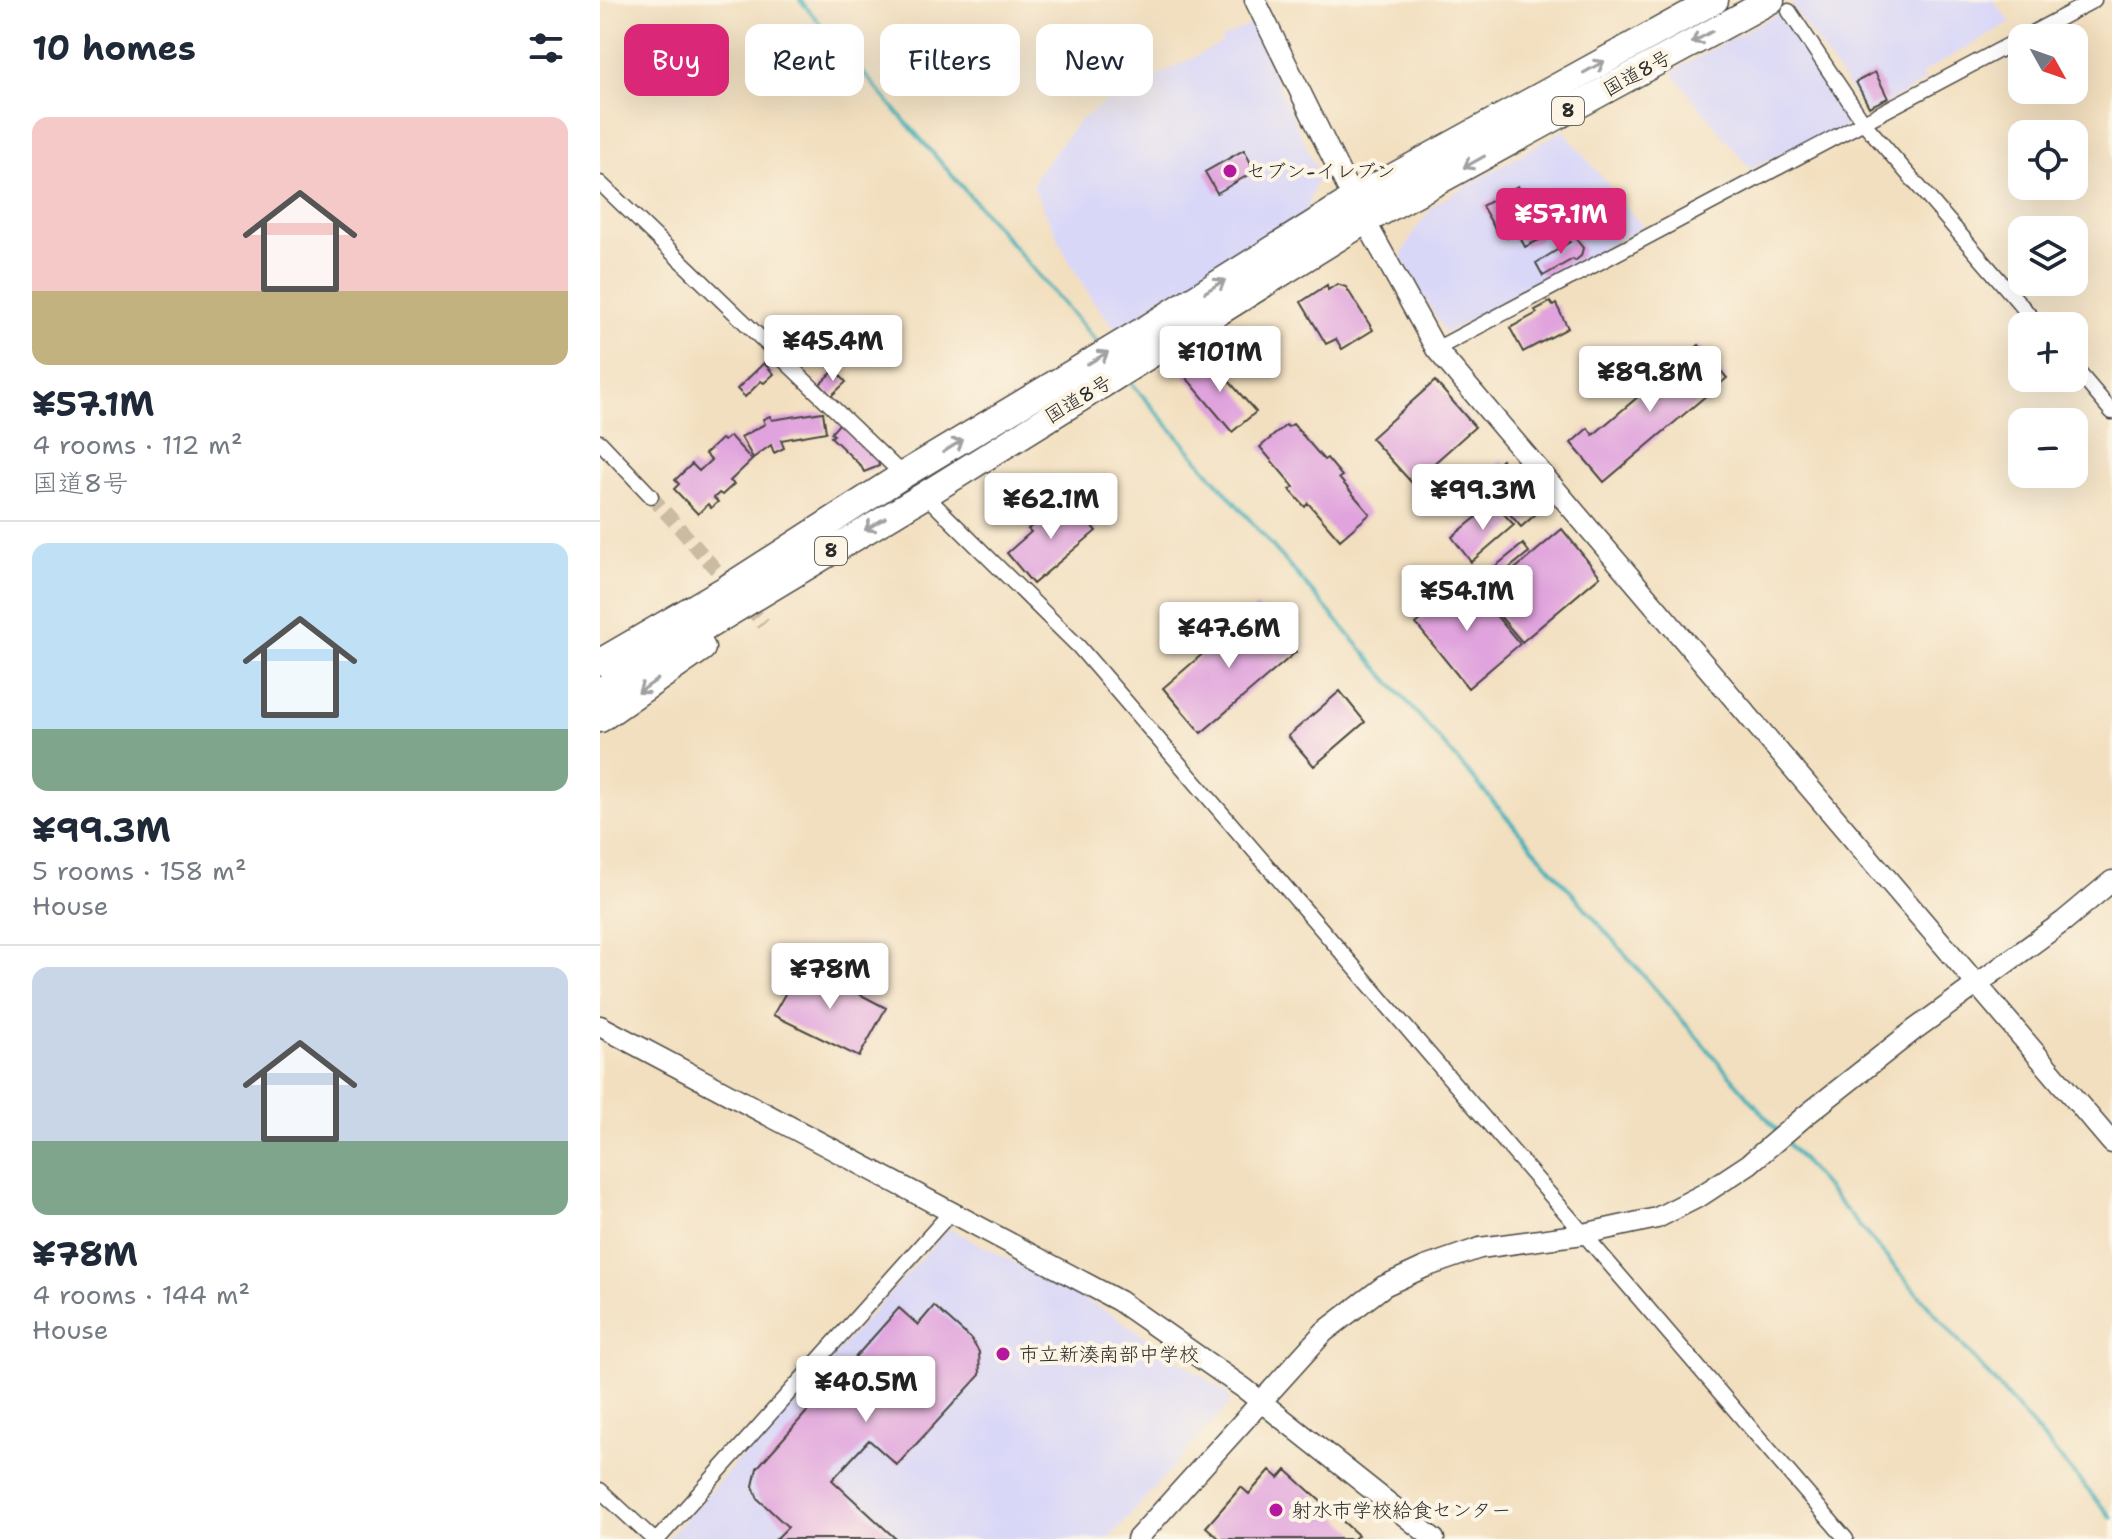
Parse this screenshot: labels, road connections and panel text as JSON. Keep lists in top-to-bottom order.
{
  "streets": {
    "highway": ["国道8号", "8"]
  },
  "crossings": [
    ["国道8号", "8"]
  ],
  "places": ["セブン-イレブン", "市立新湊南部中学校", "射水市学校給食センター"],
  "north": "bottom right",
  "page": {
    "heading": "10 homes",
    "map_buttons": ["+", "−"],
    "chip": [
      "Buy",
      "Rent",
      "Filters",
      "New"
    ],
    "list": [
      {
        "name": "¥57.1M",
        "note": "4 rooms · 112 m² · 国道8号"
      },
      {
        "name": "¥99.3M",
        "note": "5 rooms · 158 m² · House"
      },
      {
        "name": "¥78M",
        "note": "4 rooms · 144 m² · House"
      }
    ],
    "price": [
      "¥57.1M",
      "¥45.4M",
      "¥101M",
      "¥89.8M",
      "¥99.3M",
      "¥62.1M",
      "¥54.1M",
      "¥47.6M",
      "¥78M",
      "¥40.5M"
    ]
  }
}
